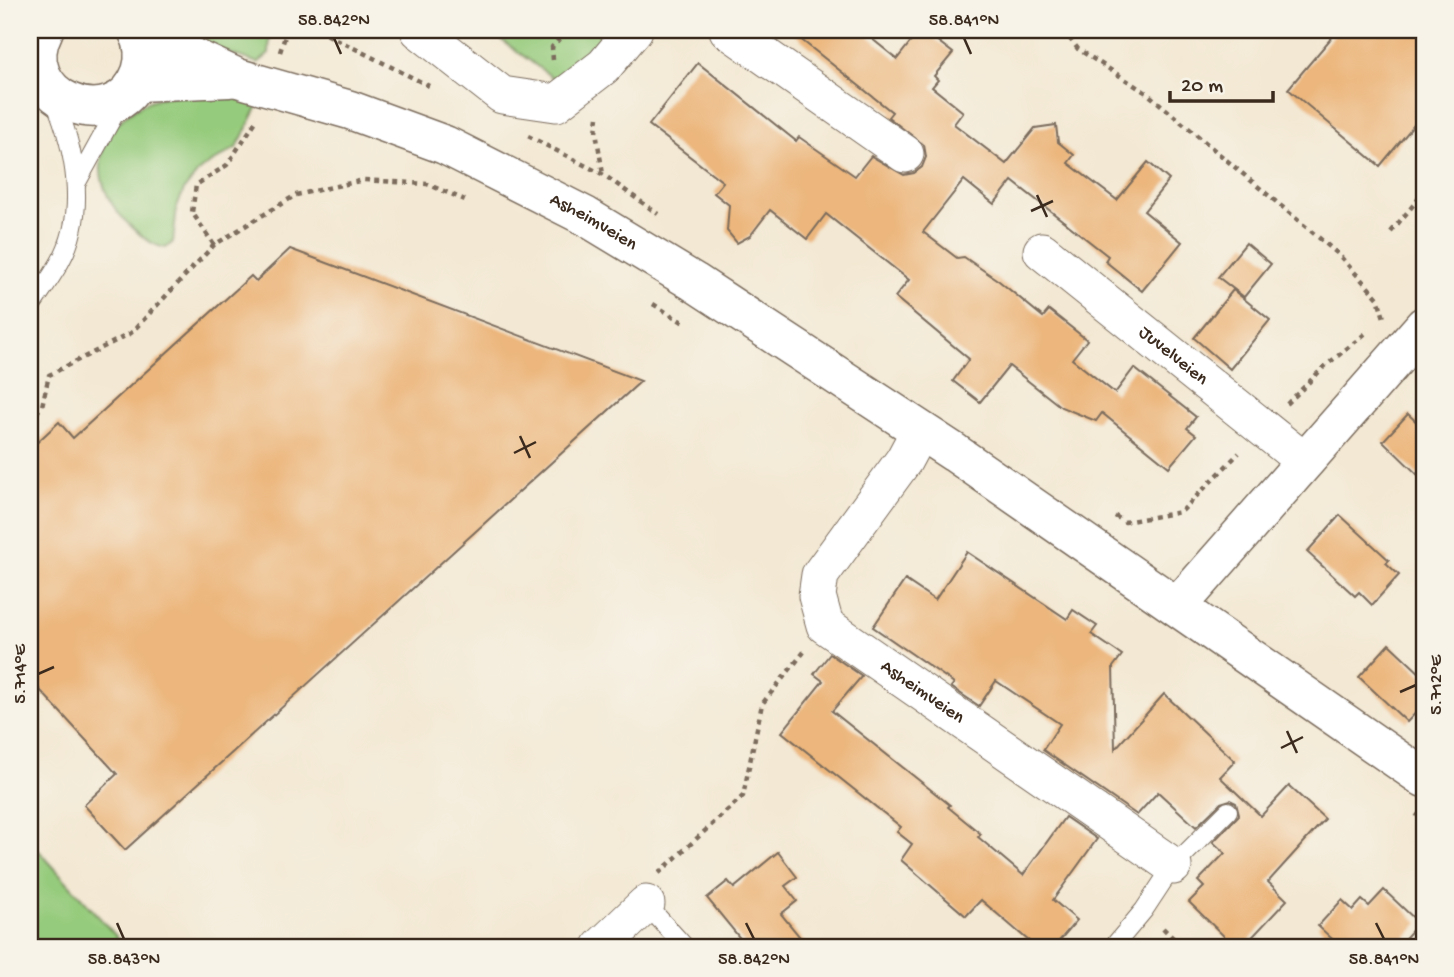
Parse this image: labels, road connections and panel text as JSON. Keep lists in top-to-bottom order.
{
  "streets": {
    "main road": ["Asheimveien"],
    "street": ["Juvelveien"]
  },
  "scale_bar": "20 m",
  "coordinates": [
    "58.842°N",
    "58.841°N",
    "5.714°E",
    "5.712°E",
    "58.843°N"
  ]
}
